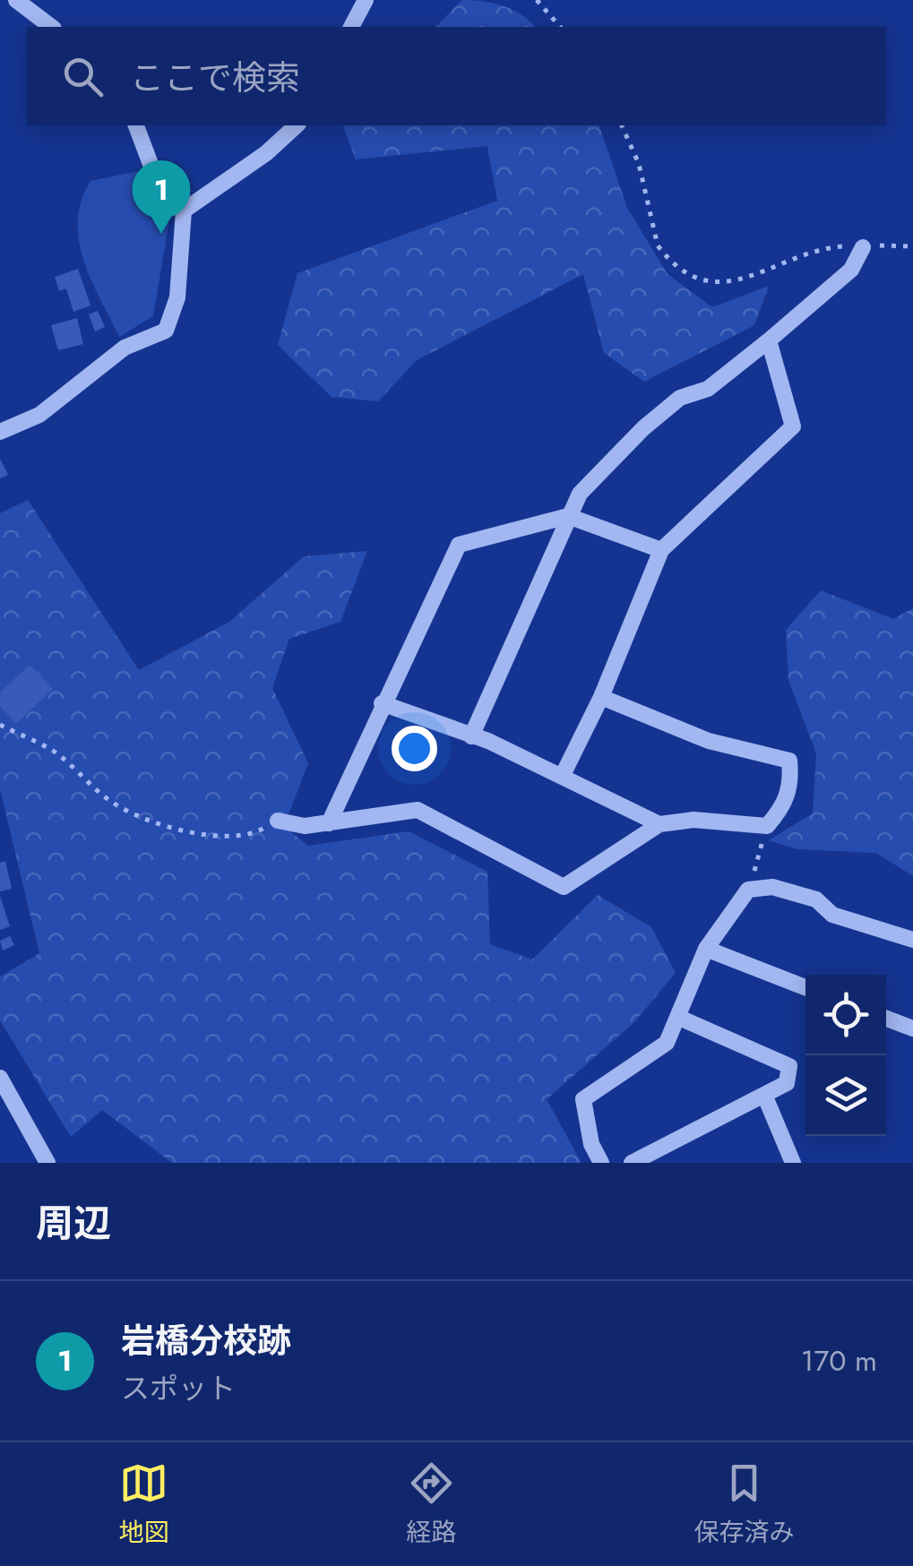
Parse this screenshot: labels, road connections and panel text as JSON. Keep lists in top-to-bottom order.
{
  "page": {
    "search": "ここで検索",
    "pins": "1",
    "heading": "周辺",
    "list": [
      {
        "mark": "1",
        "name": "岩橋分校跡",
        "note": "スポット",
        "value": "170 m"
      }
    ],
    "nav": ["地図", "経路", "保存済み"]
  }
}
